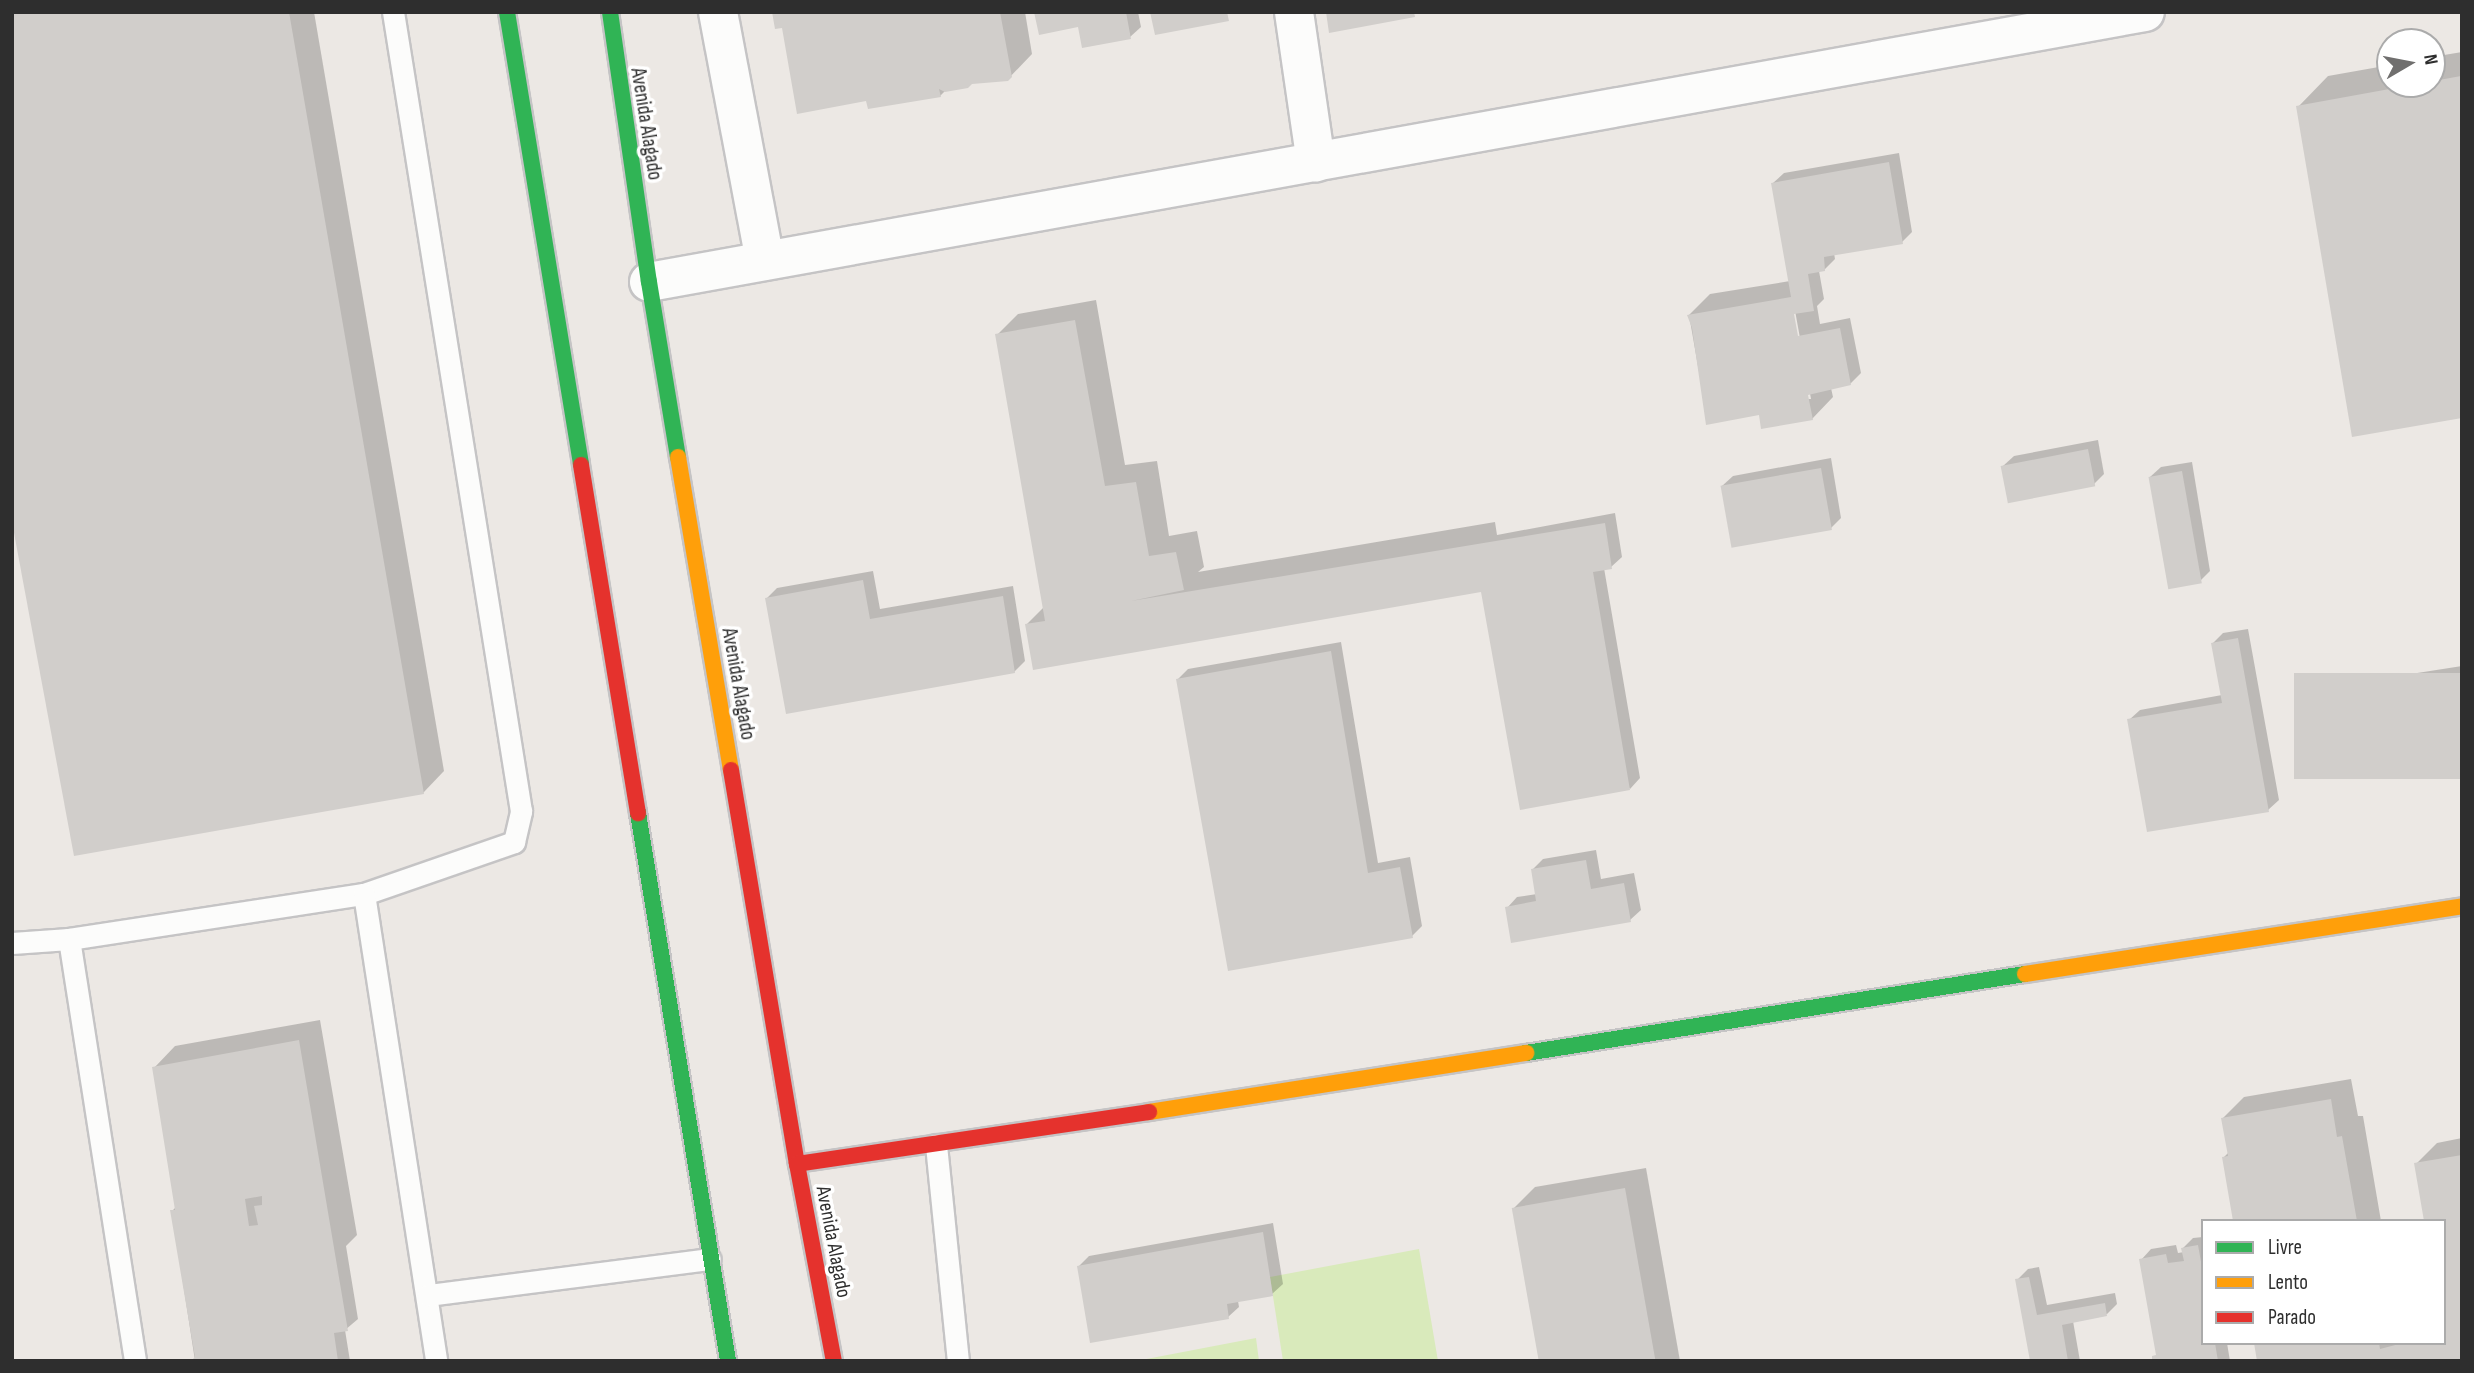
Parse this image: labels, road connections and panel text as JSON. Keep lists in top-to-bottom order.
{
  "streets": {
    "main road": ["Avenida Alagado"]
  },
  "legend": ["Livre", "Lento", "Parado"],
  "north": "right"
}
